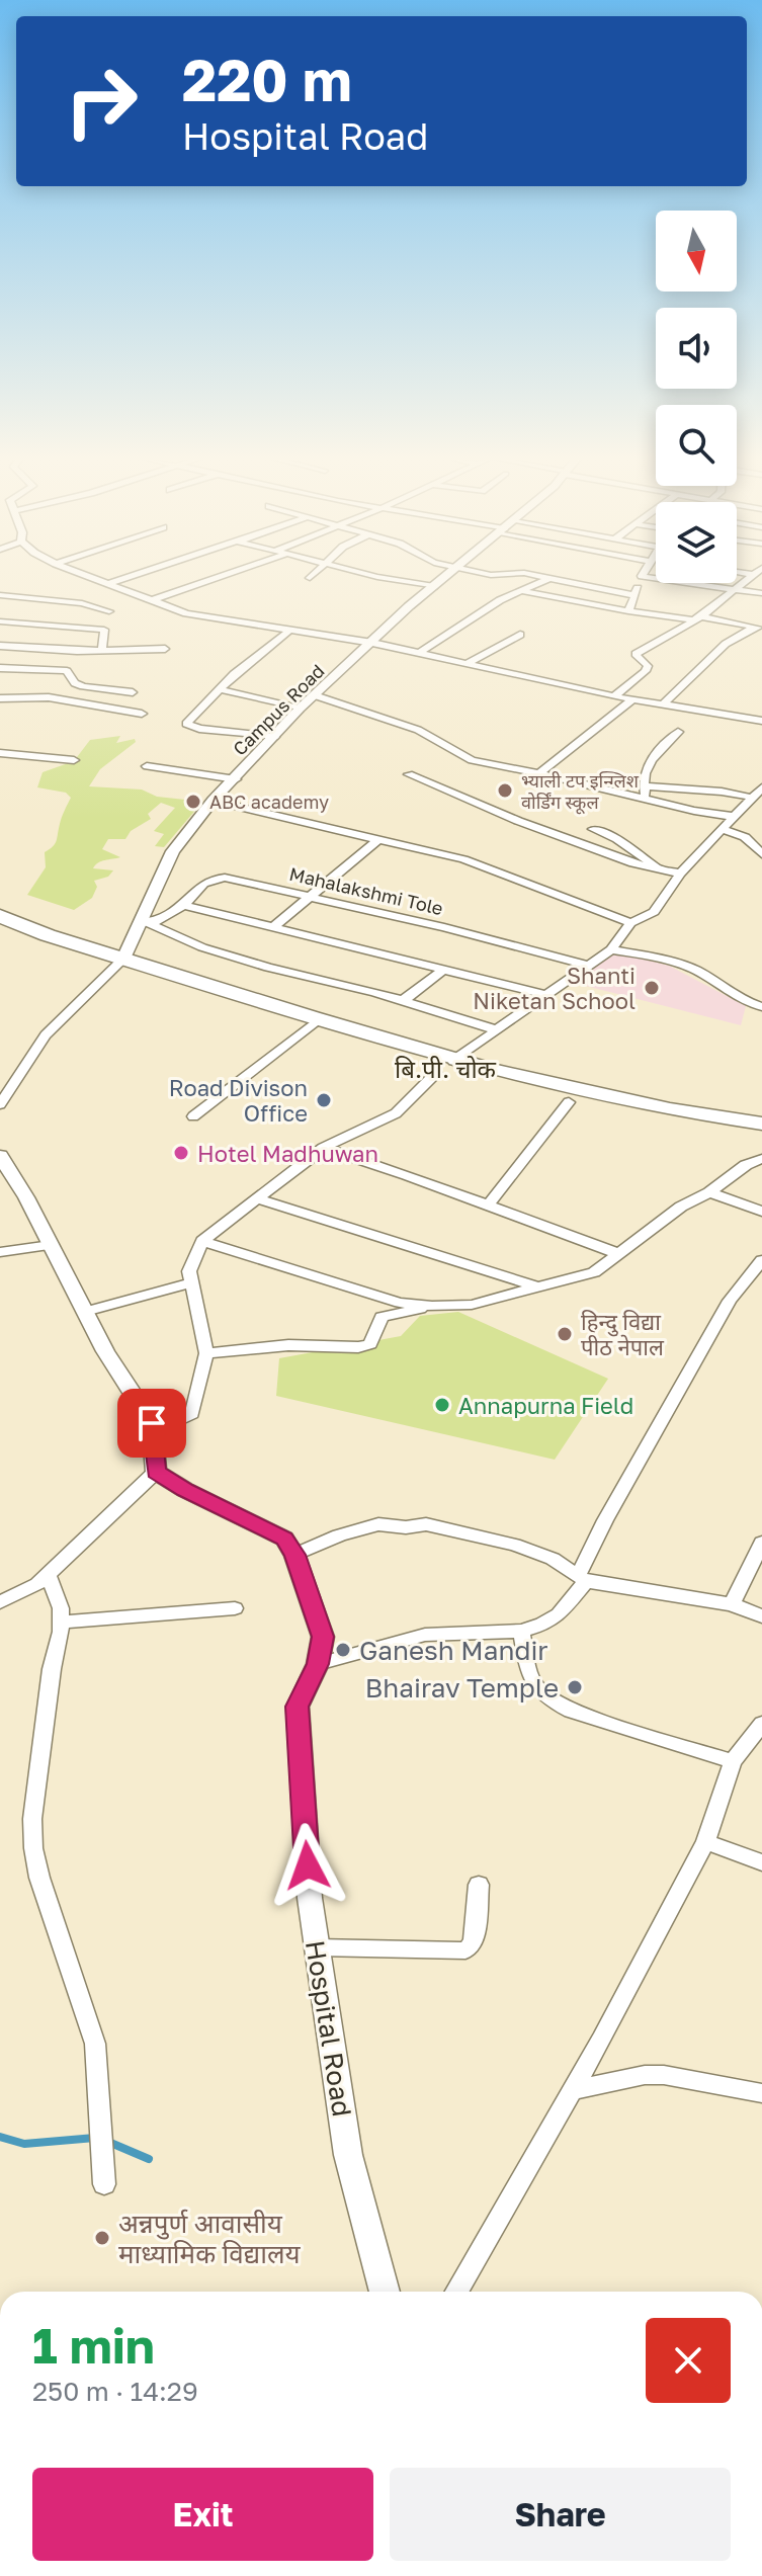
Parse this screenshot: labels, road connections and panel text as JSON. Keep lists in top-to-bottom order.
{
  "streets": {
    "street": ["Campus Road", "Mahalakshmi Tole", "Hospital Road"]
  },
  "crossings": [
    ["Campus Road", "Mahalakshmi Tole"]
  ],
  "districts": ["बि.पी. चोक"],
  "places": [
    "भ्याली टप इन्ग्लिश वोर्डिंग स्कूल",
    "ABC academy",
    "Shanti Niketan School",
    "Road Divison Office",
    "Hotel Madhuwan",
    "हिन्दु विद्या पीठ नेपाल",
    "Annapurna Field",
    "Ganesh Mandir",
    "Bhairav Temple",
    "अन्नपुर्ण आवासीय माध्यामिक विद्यालय"
  ],
  "north": "bottom",
  "page": {
    "turn": ["220 m", "Hospital Road"],
    "heading": ["1 min", "250 m · 14:29"],
    "buttons": ["Exit", "Share"]
  }
}
